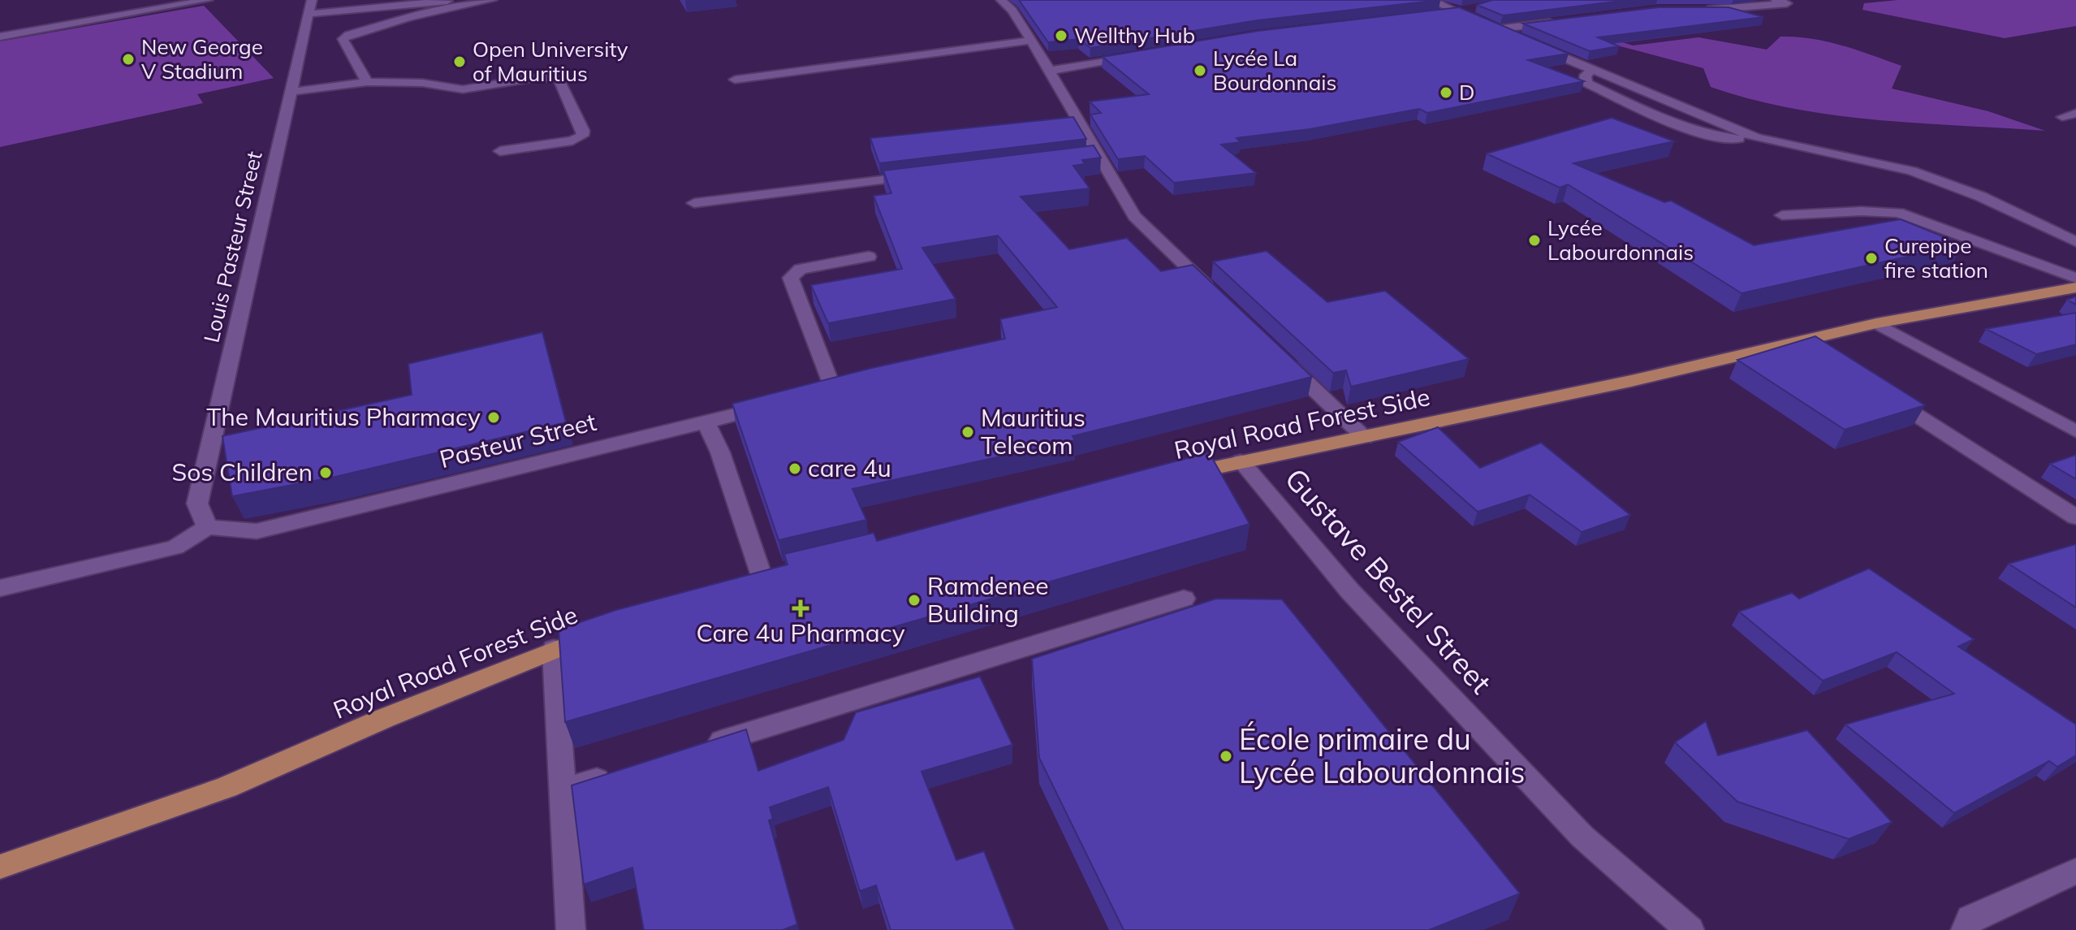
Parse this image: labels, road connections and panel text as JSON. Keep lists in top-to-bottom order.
{
  "streets": {
    "main road": ["Royal Road Forest Side"],
    "street": ["Louis Pasteur Street", "Pasteur Street", "Gustave Bestel Street"]
  },
  "crossings": [
    ["Louis Pasteur Street", "Pasteur Street"],
    ["Royal Road Forest Side", "Gustave Bestel Street"]
  ],
  "places": {
    "other": [
      "Wellthy Hub",
      "New George V Stadium",
      "Open University of Mauritius",
      "Lycée La Bourdonnais",
      "D",
      "Lycée Labourdonnais",
      "Curepipe fire station",
      "The Mauritius Pharmacy",
      "Mauritius Telecom",
      "care 4u",
      "Sos Children",
      "Ramdenee Building",
      "École primaire du Lycée Labourdonnais"
    ],
    "health": ["Care 4u Pharmacy"]
  }
}
